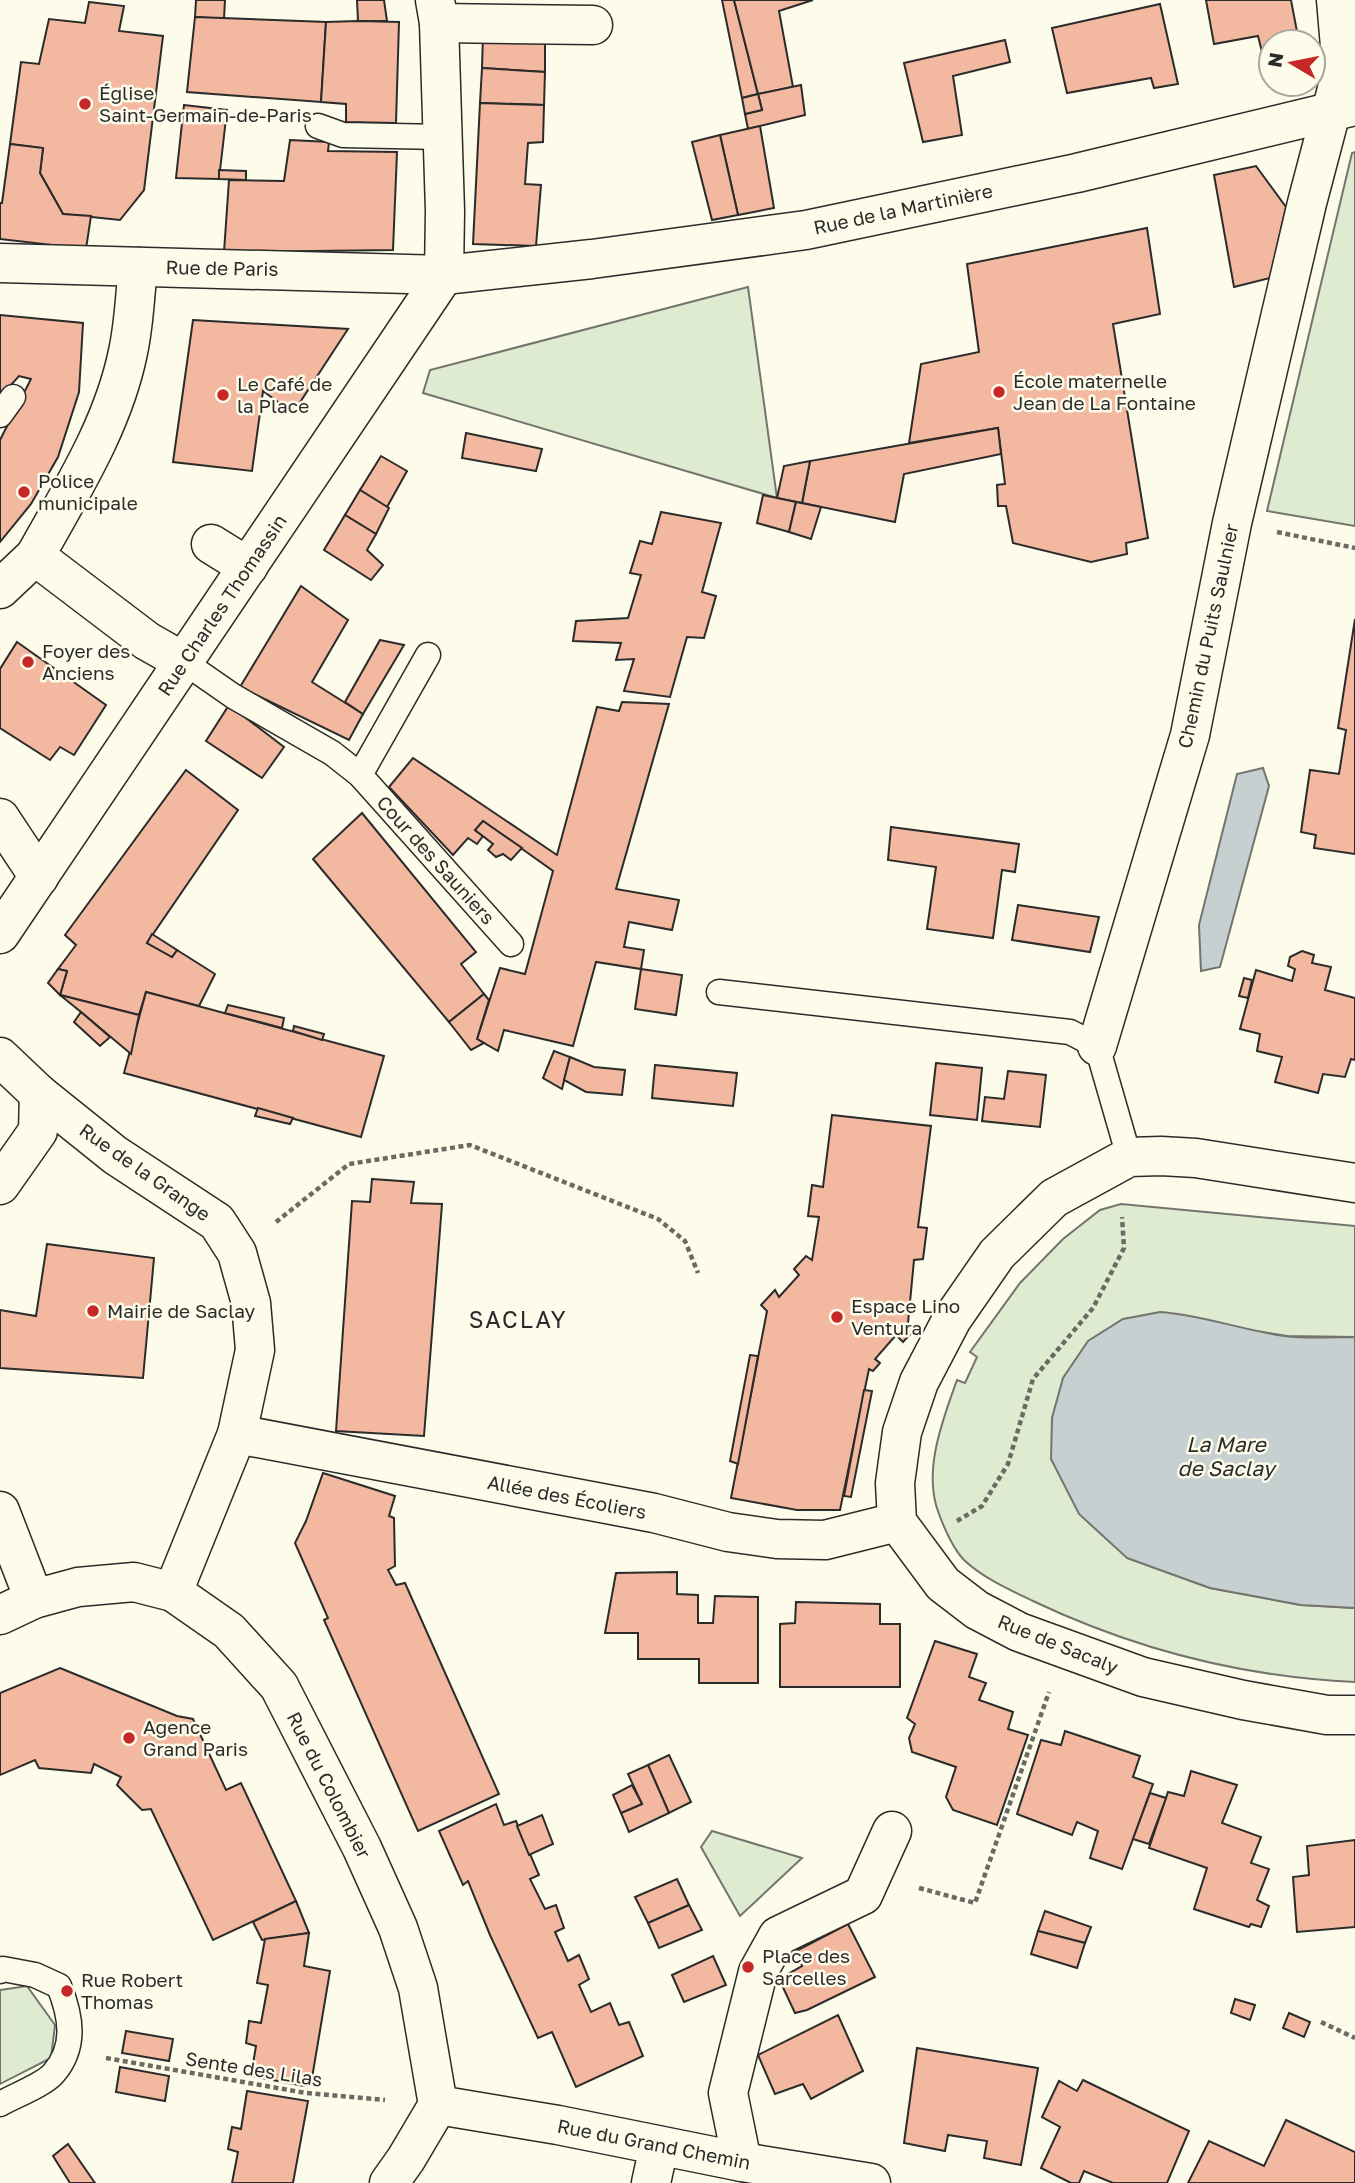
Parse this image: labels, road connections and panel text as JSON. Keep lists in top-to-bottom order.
{
  "streets": {
    "street": [
      "Rue de la Martinière",
      "Rue de Paris",
      "Rue Charles Thomassin",
      "Chemin du Puits Saulnier",
      "Rue de la Grange",
      "Allée des Écoliers",
      "Rue de Sacaly",
      "Rue du Colombier",
      "Rue du Grand Chemin"
    ],
    "lane": ["Cour des Sauniers"],
    "path": ["Sente des Lilas"]
  },
  "crossings": [
    ["Rue de la Martinière", "Rue de Paris"],
    ["Rue de la Martinière", "Rue Charles Thomassin"],
    ["Rue de la Martinière", "Chemin du Puits Saulnier"],
    ["Rue de Paris", "Rue Charles Thomassin"],
    ["Rue Charles Thomassin", "Cour des Sauniers"],
    ["Rue de la Grange", "Allée des Écoliers"],
    ["Rue de la Grange", "Rue du Colombier"],
    ["Allée des Écoliers", "Rue de Sacaly"],
    ["Rue du Colombier", "Sente des Lilas"],
    ["Rue du Colombier", "Rue du Grand Chemin"],
    ["Sente des Lilas", "Rue du Grand Chemin"]
  ],
  "districts": ["SACLAY"],
  "water": ["La Mare de Saclay"],
  "places": [
    "Église Saint-Germain-de-Paris",
    "École maternelle Jean de La Fontaine",
    "Le Café de la Place",
    "Police municipale",
    "Foyer des Anciens",
    "Mairie de Saclay",
    "Espace Lino Ventura",
    "Agence Grand Paris",
    "Place des Sarcelles",
    "Rue Robert Thomas"
  ],
  "north": "left"
}
